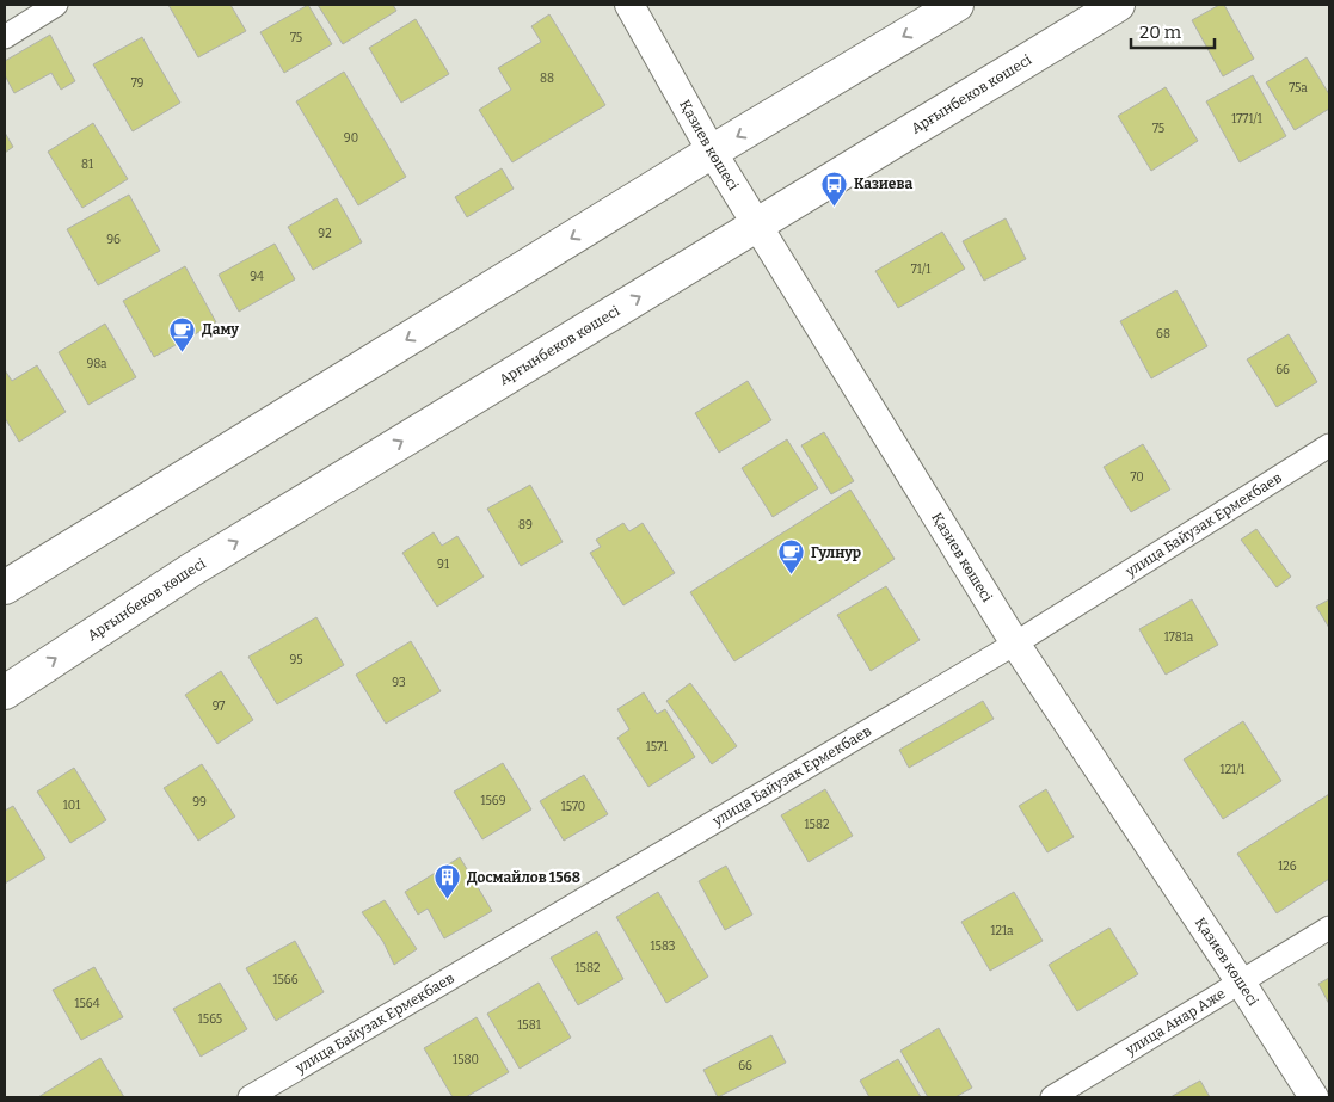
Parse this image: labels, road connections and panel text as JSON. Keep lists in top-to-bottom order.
{
  "streets": {
    "main road": ["Арғынбеков көшесі"],
    "street": ["Қазиев көшесі", "улица Байузак Ермекбаев", "улица Анар Аже"]
  },
  "crossings": [
    ["Арғынбеков көшесі", "Қазиев көшесі"],
    ["Қазиев көшесі", "улица Байузак Ермекбаев"],
    ["Қазиев көшесі", "улица Анар Аже"]
  ],
  "places": {
    "bus stop": ["Казиева"],
    "cafe": ["Даму", "Гулнур"],
    "building": ["Досмайлов 1568"]
  },
  "house_numbers": [
    "75",
    "88",
    "79",
    "75а",
    "1771/1",
    "75",
    "90",
    "81",
    "92",
    "96",
    "71/1",
    "94",
    "68",
    "98а",
    "66",
    "70",
    "89",
    "91",
    "1781а",
    "95",
    "93",
    "97",
    "1571",
    "121/1",
    "1569",
    "99",
    "101",
    "1570",
    "1582",
    "126",
    "121а",
    "1583",
    "1582",
    "1566",
    "1564",
    "1565",
    "1581",
    "1580",
    "66"
  ],
  "scale_bar": "20 m"
}
